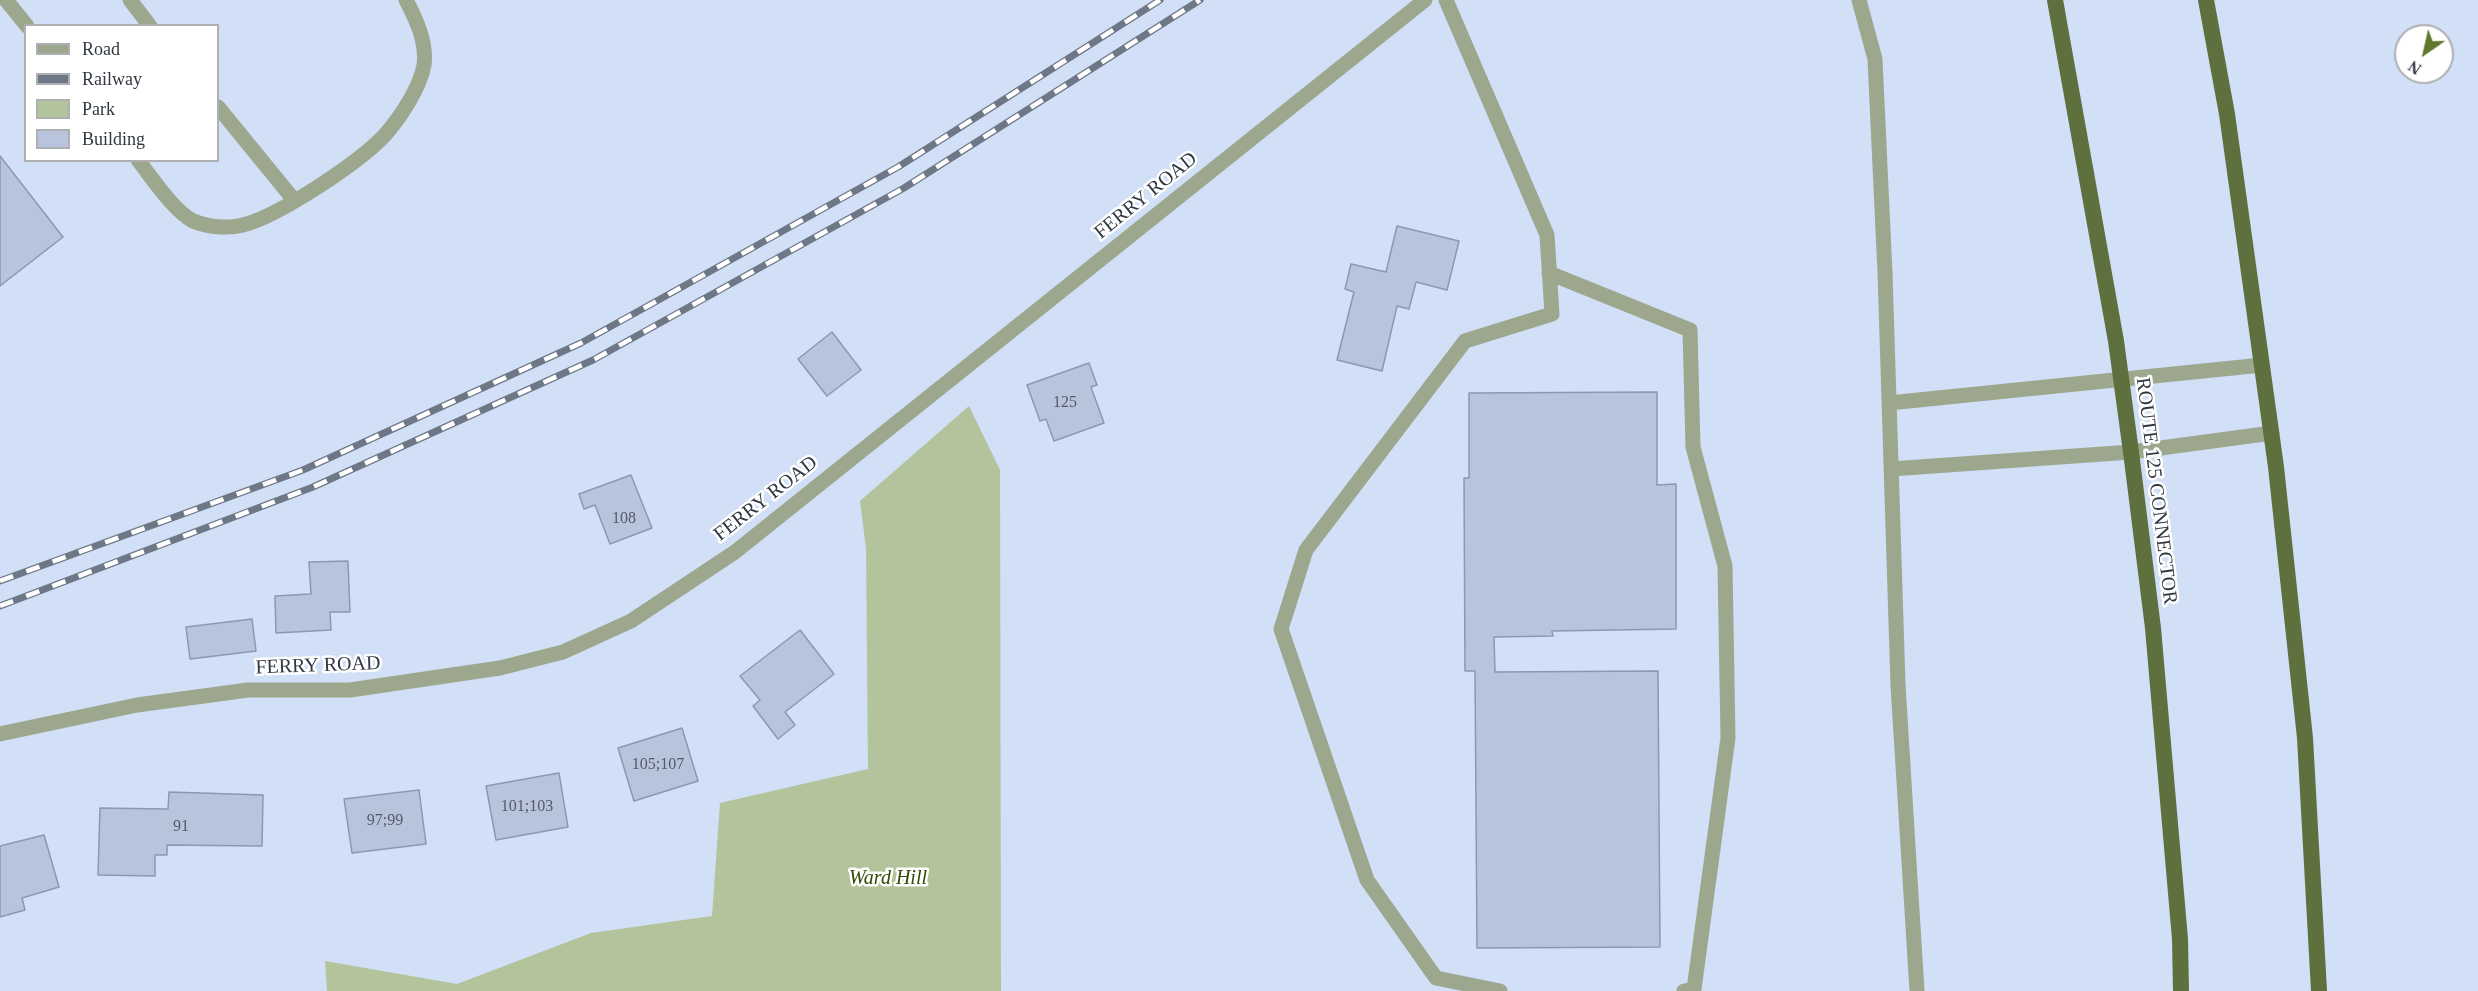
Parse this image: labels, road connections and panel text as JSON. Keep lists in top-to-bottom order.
{
  "streets": {
    "highway": ["ROUTE 125 CONNECTOR"],
    "street": ["FERRY ROAD"]
  },
  "parks": ["Ward Hill"],
  "house_numbers": [
    "125",
    "108",
    "105;107",
    "101;103",
    "97;99",
    "91"
  ],
  "legend": [
    "Road",
    "Railway",
    "Park",
    "Building"
  ],
  "north": "bottom left"
}
